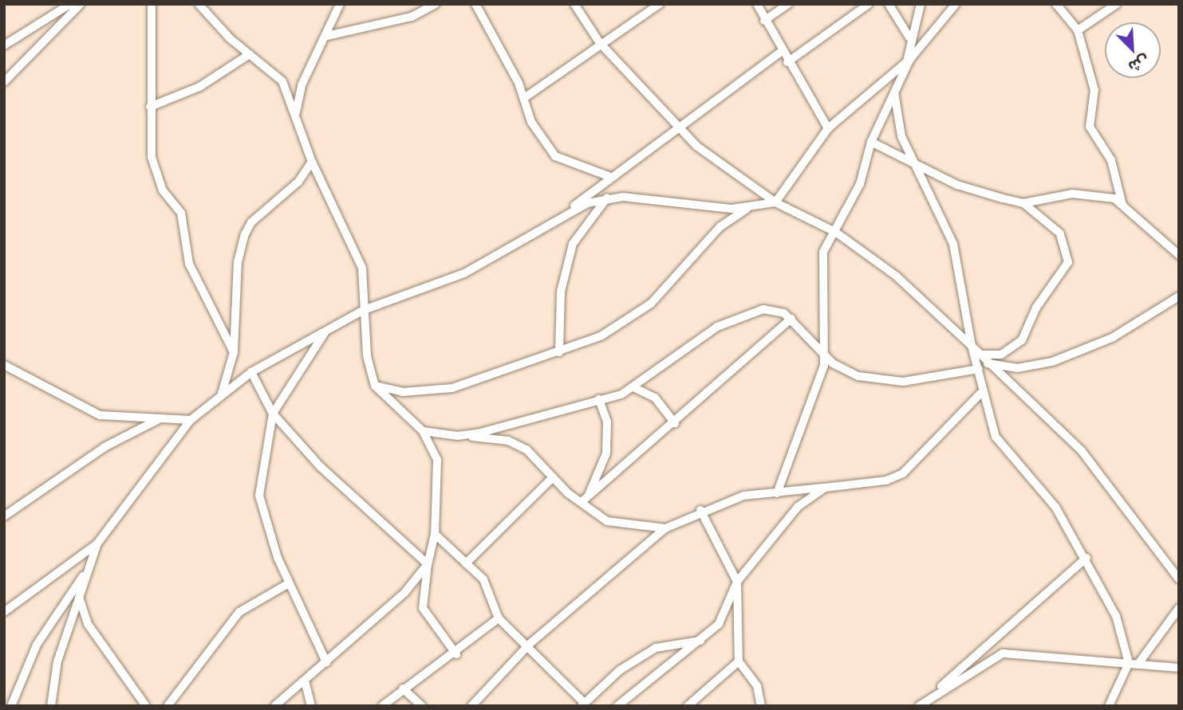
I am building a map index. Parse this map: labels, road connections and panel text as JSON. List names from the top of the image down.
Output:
{
  "north": "bottom right"
}
